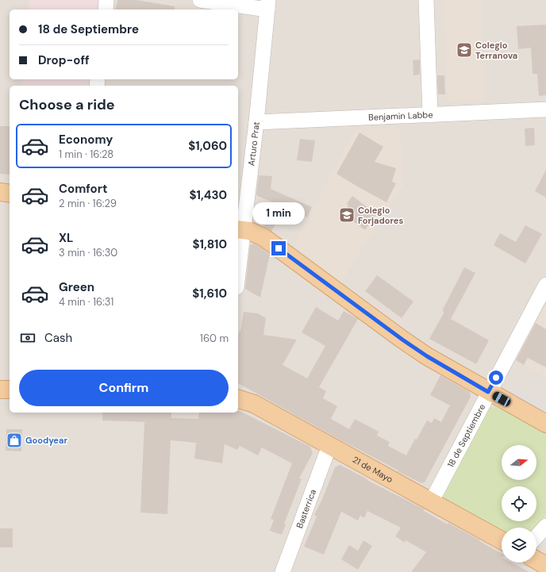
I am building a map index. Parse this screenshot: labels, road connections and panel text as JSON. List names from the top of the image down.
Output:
{
  "streets": {
    "main road": ["21 de Mayo"],
    "street": [
      "Benjamin Labbe",
      "Arturo Prat",
      "18 de Septiembre",
      "Basterrica"
    ]
  },
  "crossings": [
    ["Benjamin Labbe", "Arturo Prat"],
    ["18 de Septiembre", "21 de Mayo"],
    ["21 de Mayo", "Basterrica"]
  ],
  "places": {
    "school or university": ["Colegio Terranova", "Colegio Forjadores"],
    "shop": ["Goodyear"]
  },
  "north": "right",
  "page": {
    "banner": ["18 de Septiembre", "Drop-off"],
    "heading": "Choose a ride",
    "list": [
      {
        "name": "Economy",
        "note": "1 min · 16:28",
        "value": "$1,060"
      },
      {
        "name": "Comfort",
        "note": "2 min · 16:29",
        "value": "$1,430"
      },
      {
        "name": "XL",
        "note": "3 min · 16:30",
        "value": "$1,810"
      },
      {
        "name": "Green",
        "note": "4 min · 16:31",
        "value": "$1,610"
      }
    ],
    "bubble": "1 min",
    "pay": ["Cash", "160 m"],
    "buttons": "Confirm"
  }
}
